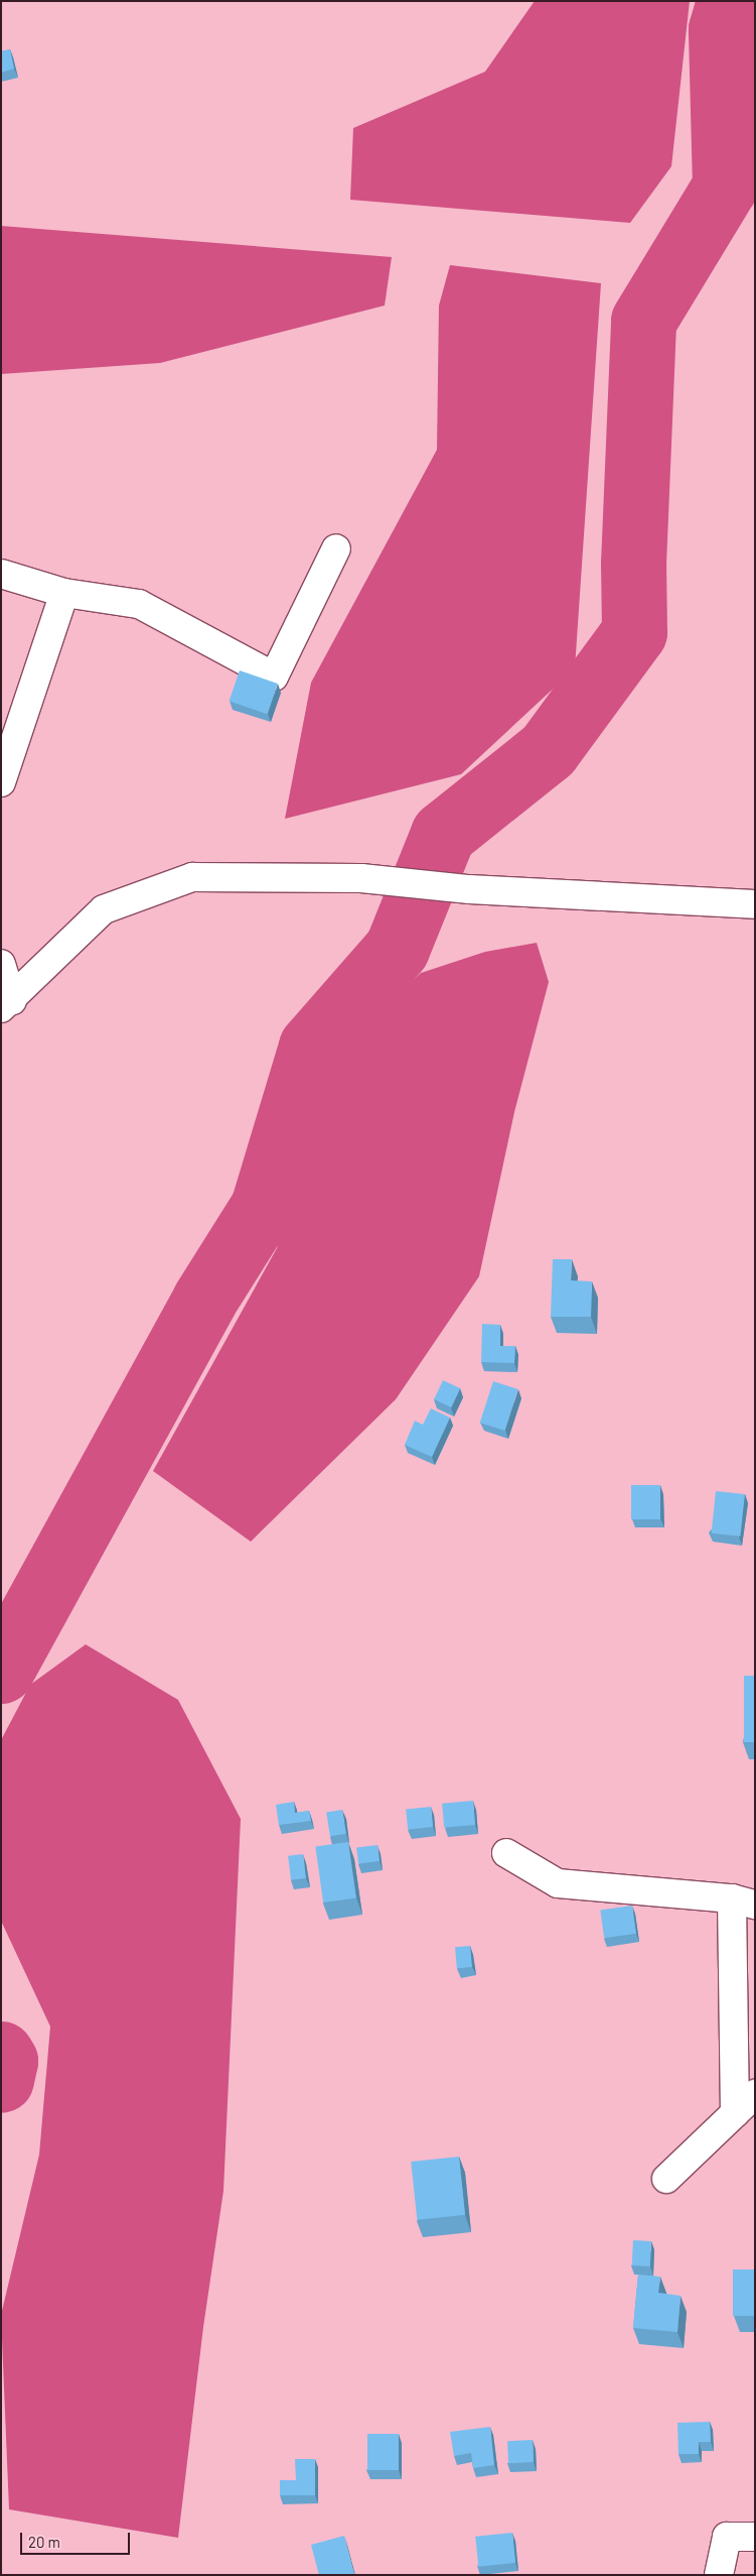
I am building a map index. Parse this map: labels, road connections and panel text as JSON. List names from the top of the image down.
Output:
{
  "scale_bar": "20 m"
}
